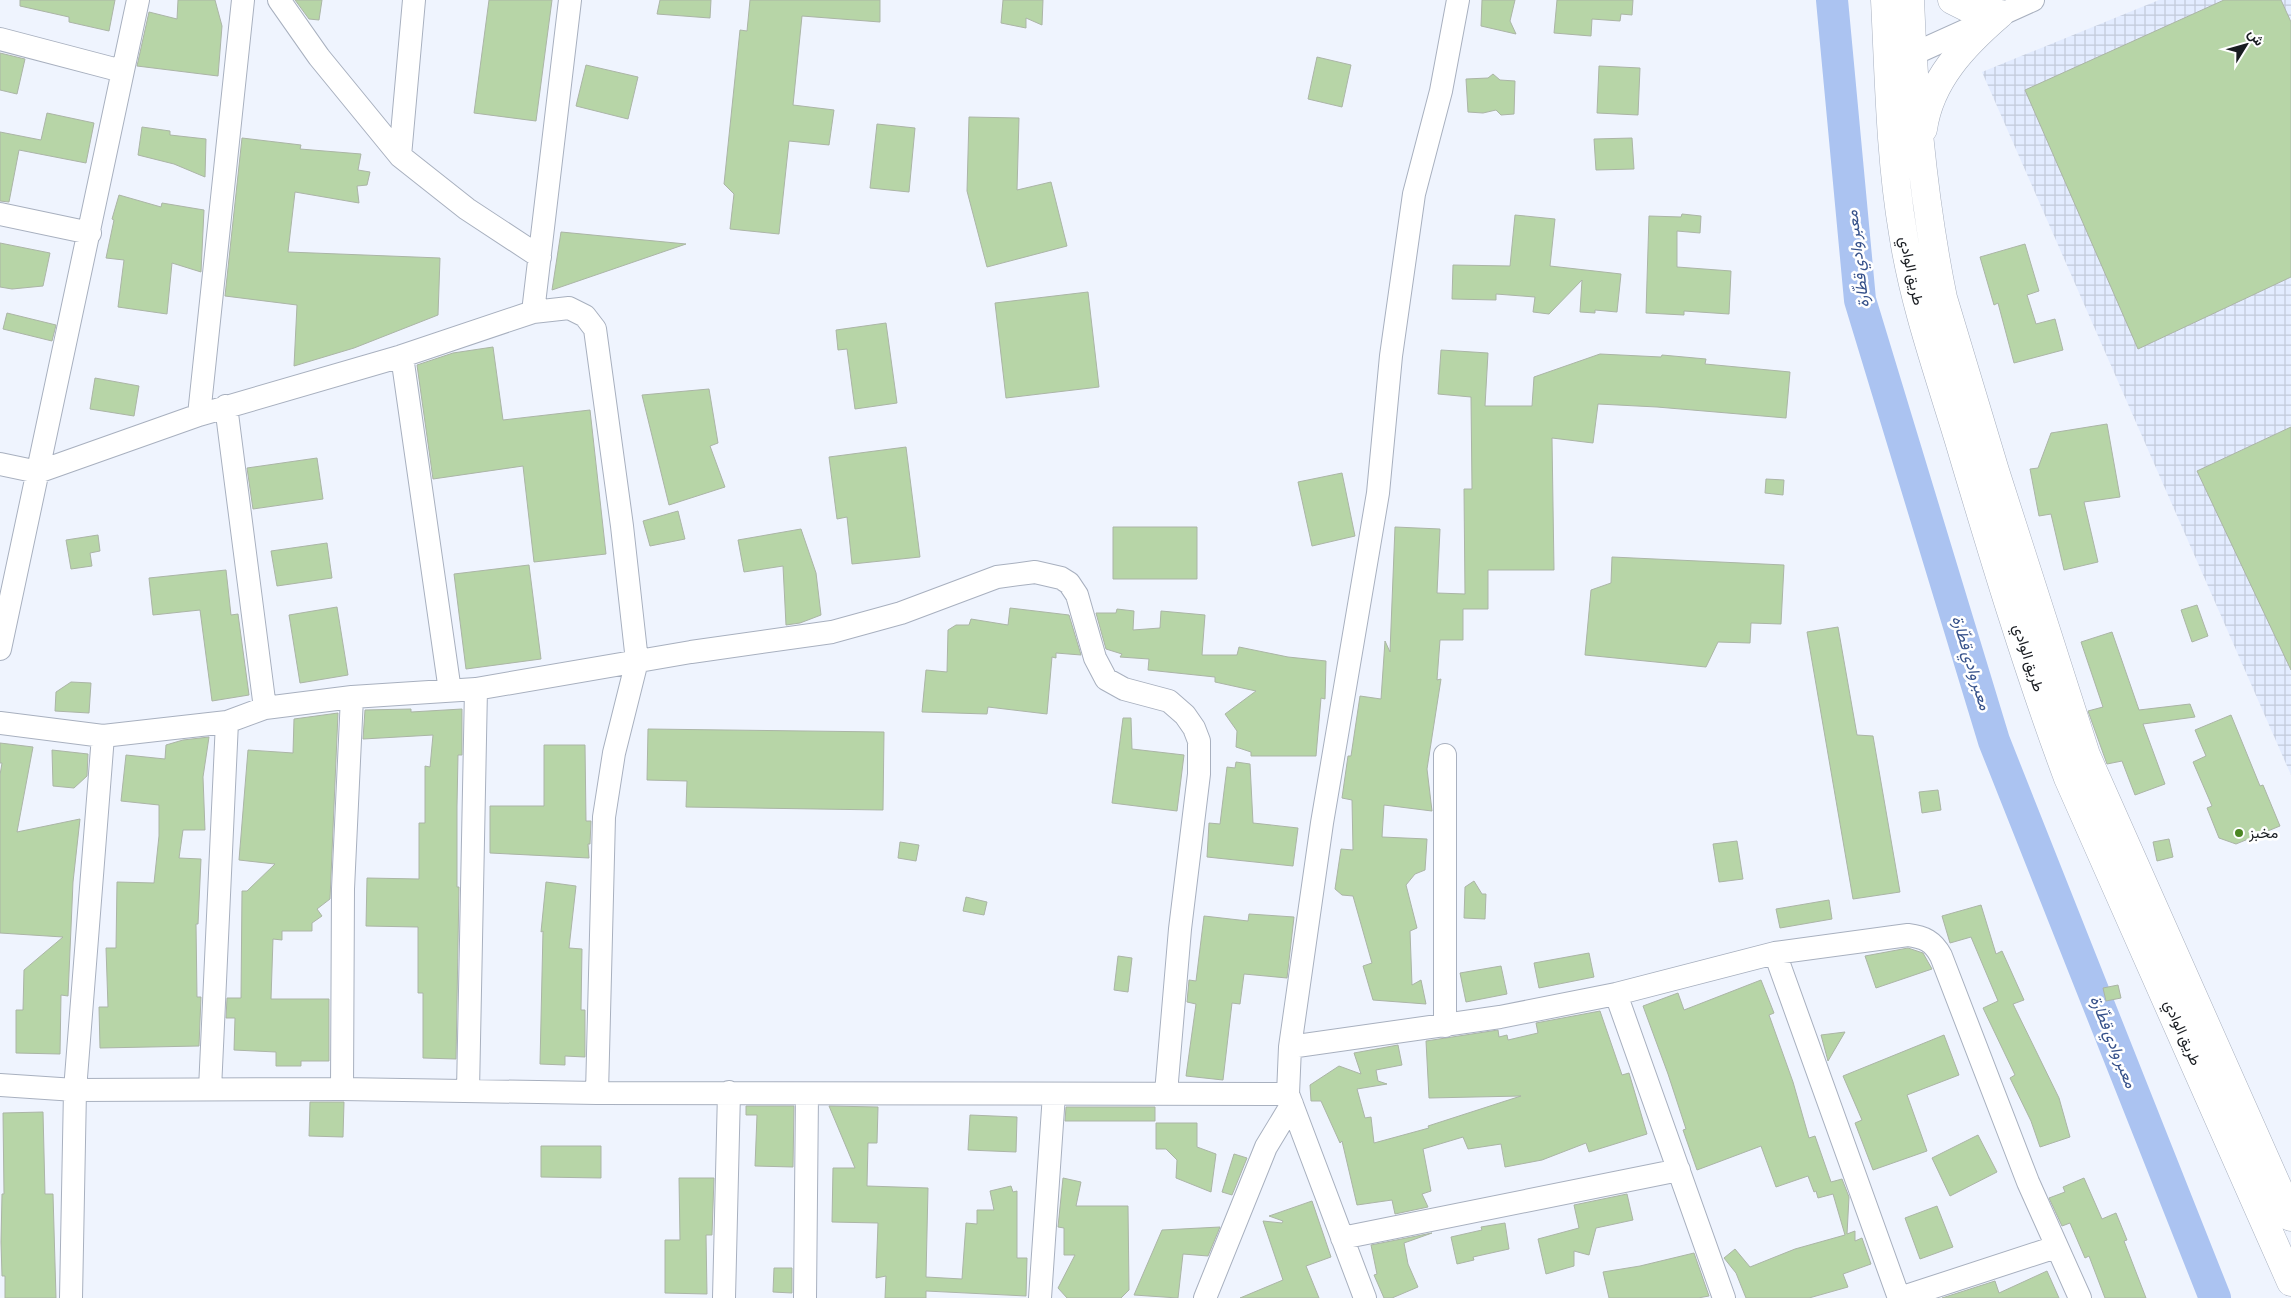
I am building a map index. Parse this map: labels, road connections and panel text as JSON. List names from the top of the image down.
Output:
{
  "streets": {
    "main road": ["طريق الوادي"]
  },
  "water": ["معبر وادي قطّارة"],
  "places": ["مخبز"],
  "north": "top right"
}
